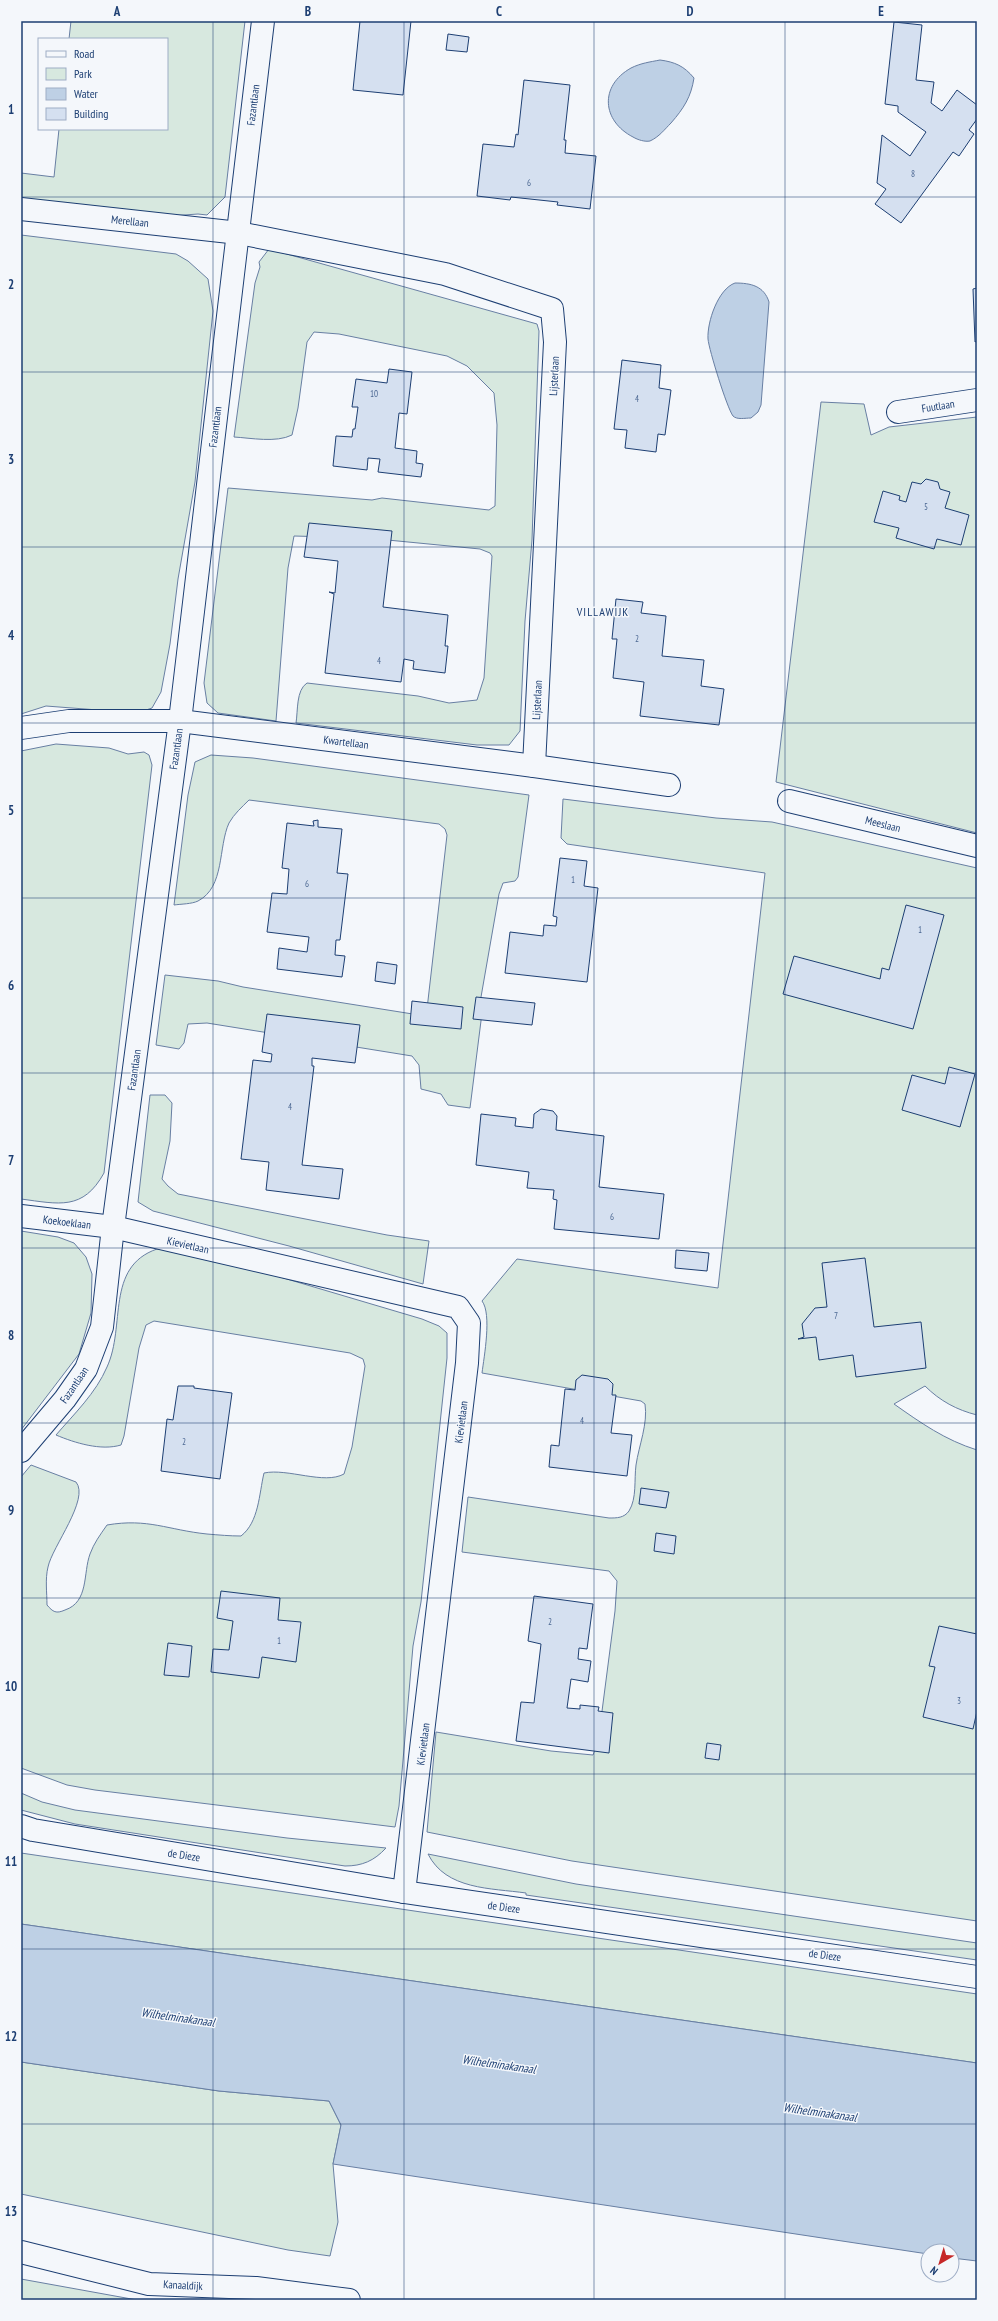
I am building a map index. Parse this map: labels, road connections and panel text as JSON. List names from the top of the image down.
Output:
{
  "streets": {
    "street": [
      "Fazantlaan",
      "Merellaan",
      "Lijsterlaan",
      "Fuutlaan",
      "Kwartellaan",
      "Meeslaan",
      "Koekoeklaan",
      "Kievietlaan",
      "de Dieze",
      "Kanaaldijk"
    ]
  },
  "crossings": [
    ["Fazantlaan", "Merellaan"],
    ["Fazantlaan", "Lijsterlaan"],
    ["Fazantlaan", "Kwartellaan"],
    ["Fazantlaan", "Koekoeklaan"],
    ["Fazantlaan", "Kievietlaan"],
    ["Merellaan", "Lijsterlaan"],
    ["Lijsterlaan", "Kwartellaan"],
    ["Koekoeklaan", "Kievietlaan"],
    ["Kievietlaan", "de Dieze"]
  ],
  "districts": ["VILLAWIJK"],
  "water": ["Wilhelminakanaal"],
  "house_numbers": [
    "8",
    "6",
    "10",
    "4",
    "5",
    "2",
    "4",
    "1",
    "6",
    "1",
    "4",
    "6",
    "7",
    "4",
    "2",
    "2",
    "1",
    "3"
  ],
  "legend": [
    "Road",
    "Park",
    "Water",
    "Building"
  ],
  "north": "bottom left",
  "grid": {
    "columns": [
      "A",
      "B",
      "C",
      "D",
      "E"
    ],
    "rows": [
      "1",
      "2",
      "3",
      "4",
      "5",
      "6",
      "7",
      "8",
      "9",
      "10",
      "11",
      "12",
      "13"
    ]
  }
}
